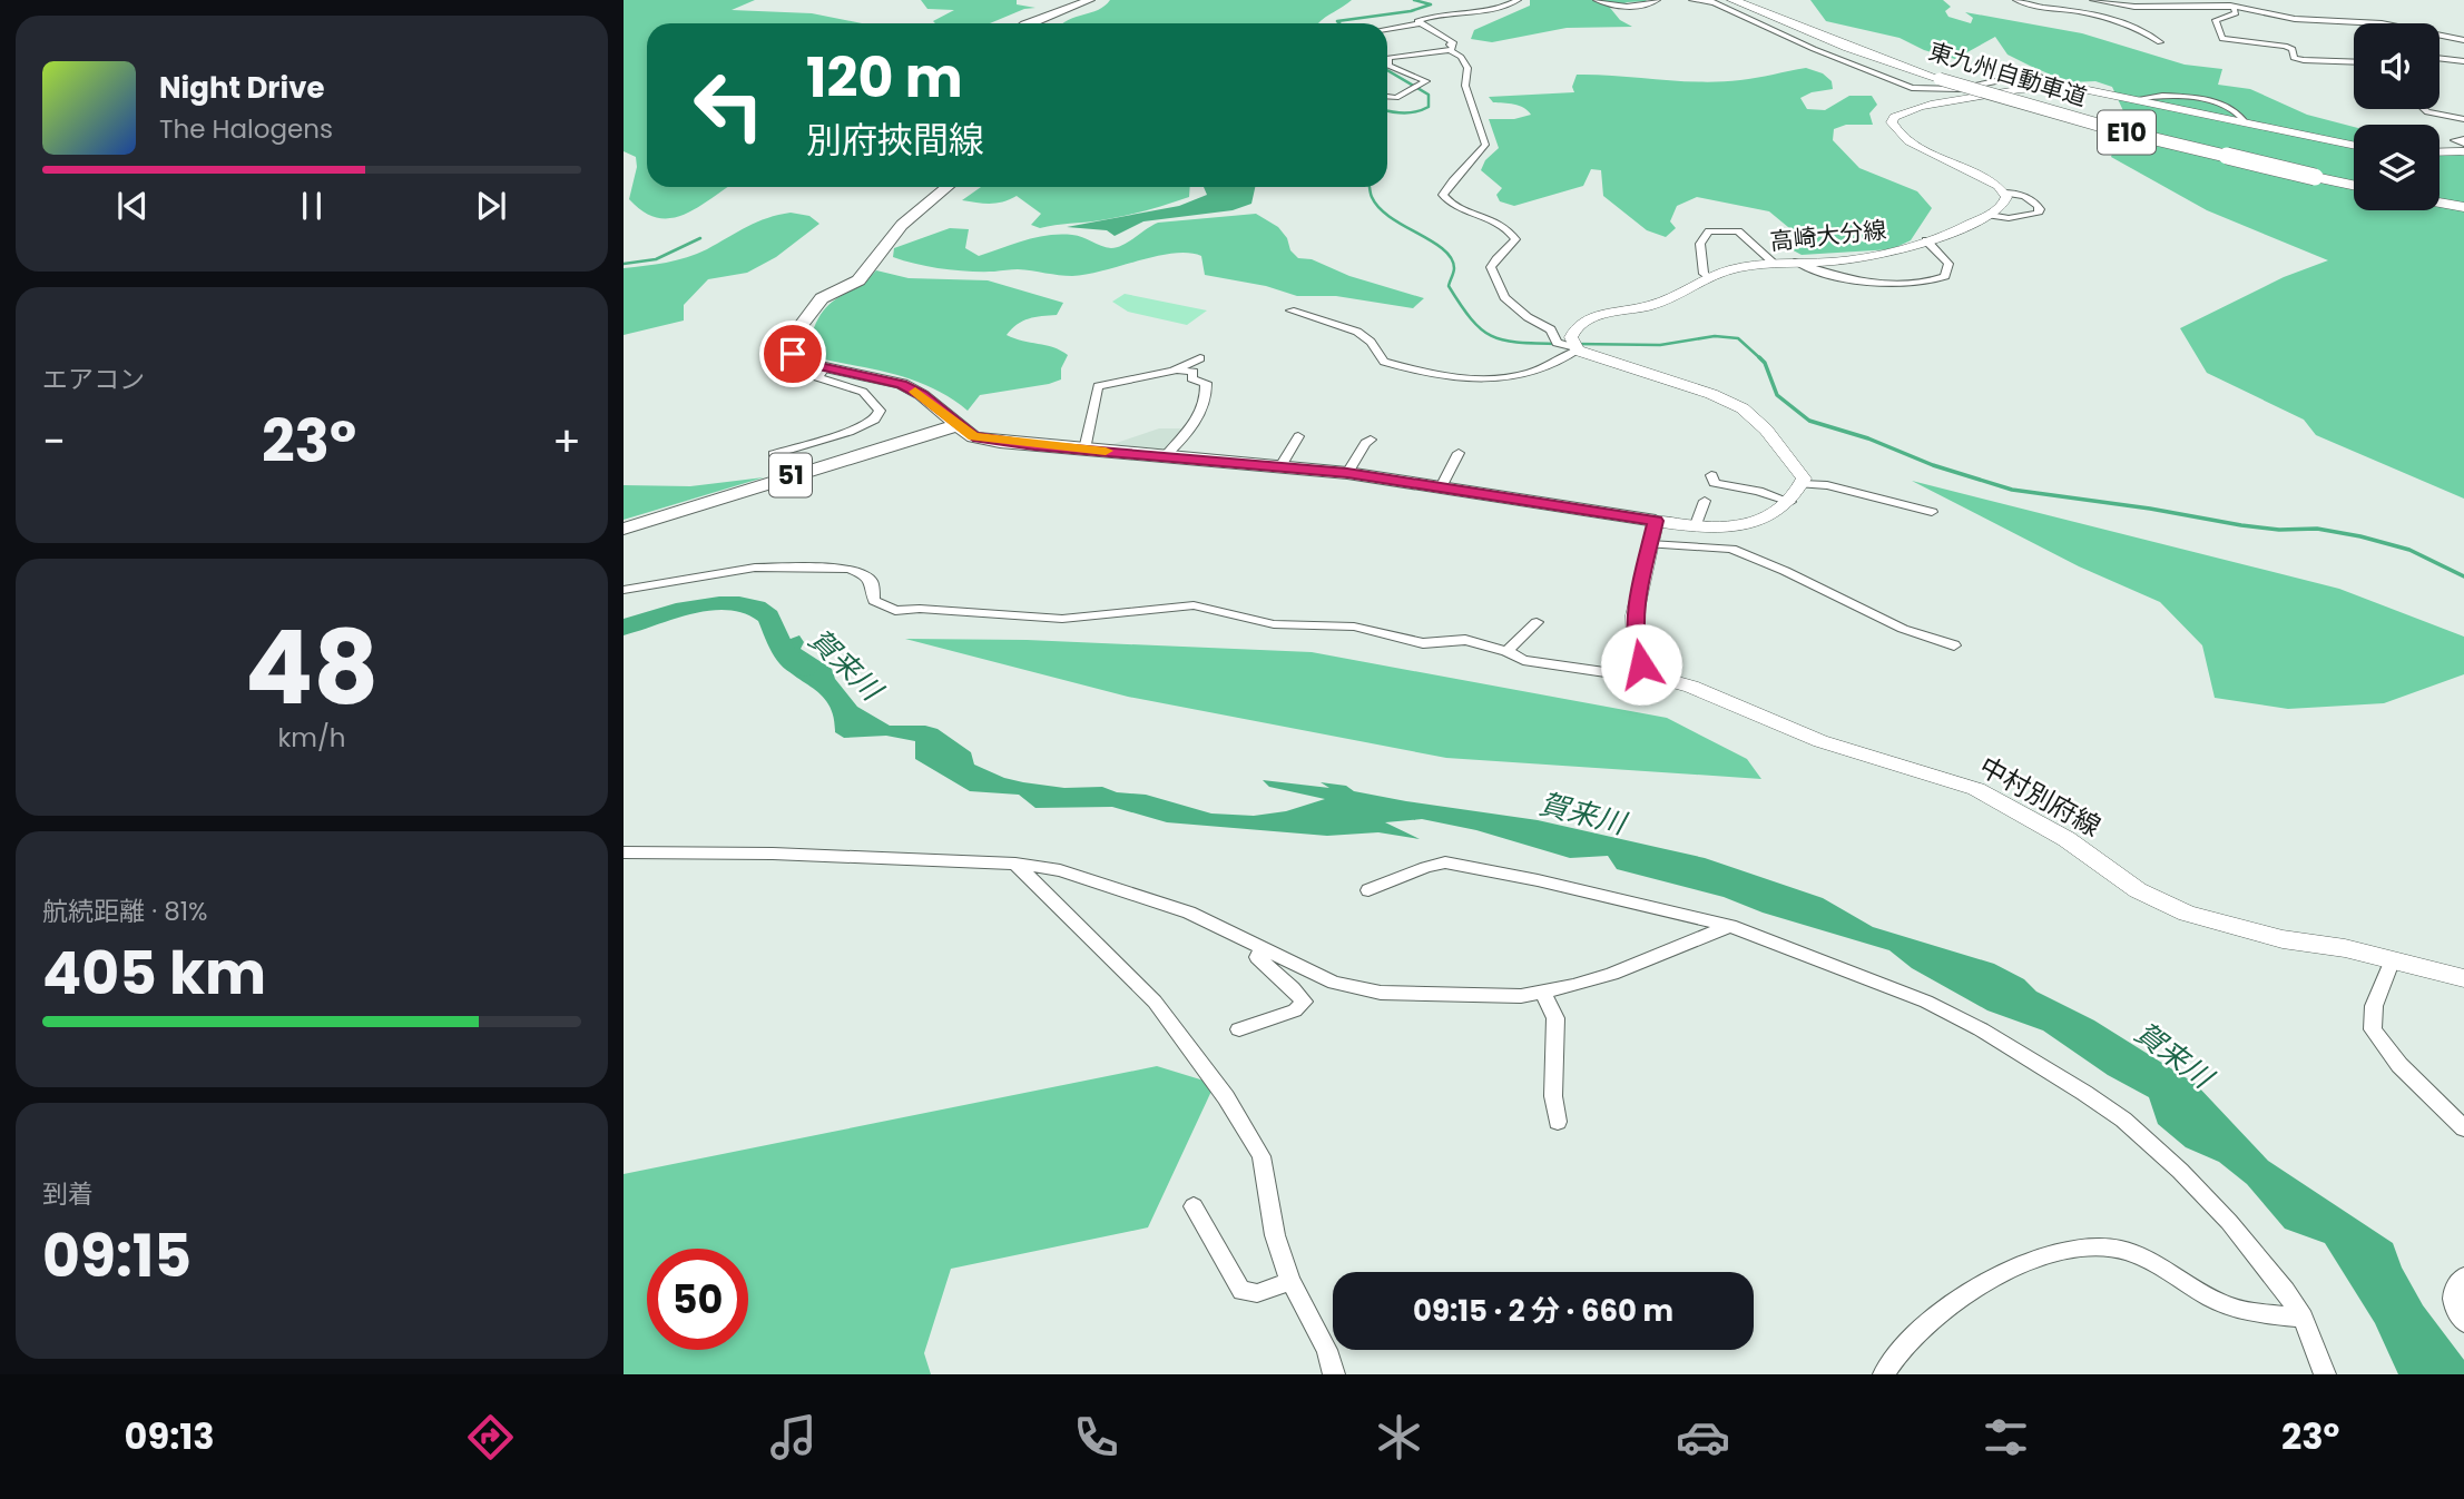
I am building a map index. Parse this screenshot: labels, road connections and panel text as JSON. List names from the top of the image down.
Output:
{
  "streets": {
    "highway": ["東九州自動車道", "E10"],
    "main road": ["高崎大分線", "51", "中村別府線"]
  },
  "water": ["賀来川"],
  "page": {
    "turn": ["120 m", "別府挾間線"],
    "song": ["Night Drive", "The Halogens"],
    "tile": [
      "エアコン",
      ["48", "km/h"],
      ["航続距離 · 81%", "405 km"],
      ["到着", "09:15"]
    ],
    "heat": ["−", "23°", "+"],
    "limit": "50",
    "trip": "09:15 · 2 分 · 660 m",
    "tabs": ["09:13", "23°"]
  }
}
